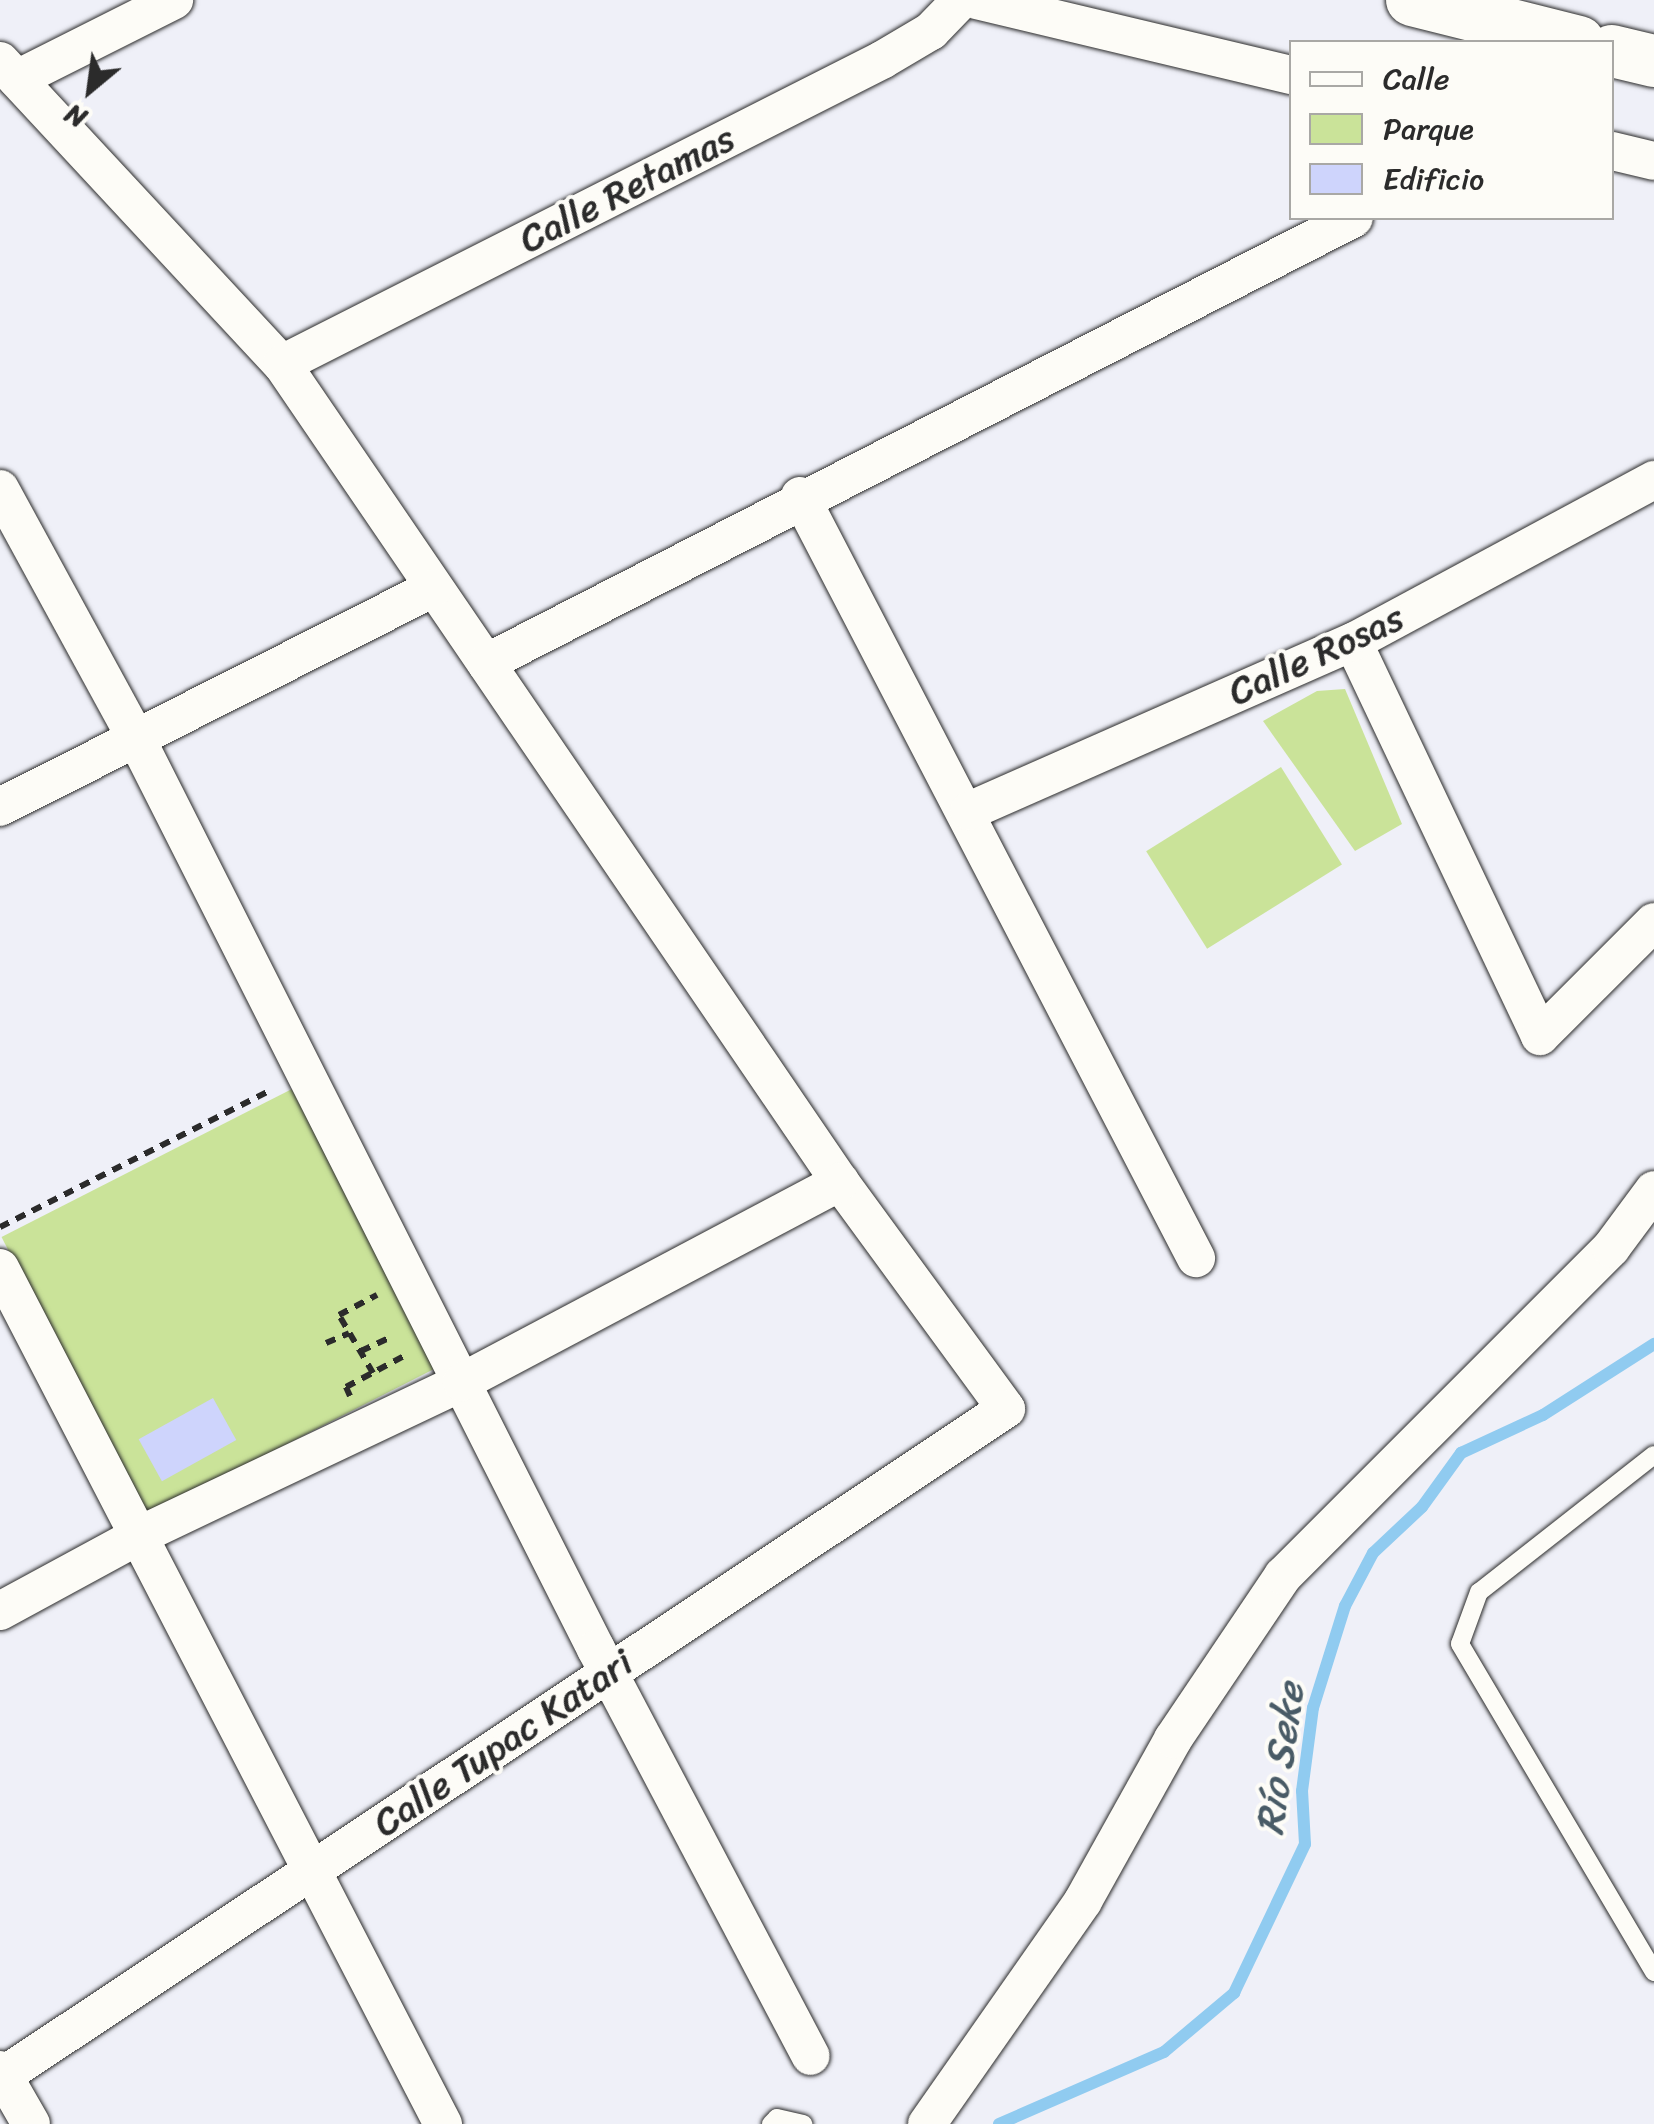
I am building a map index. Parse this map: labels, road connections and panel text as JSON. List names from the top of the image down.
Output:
{
  "streets": {
    "street": ["Calle Retamas", "Calle Rosas", "Calle Tupac Katari"]
  },
  "water": ["Río Seke"],
  "legend": ["Calle", "Parque", "Edificio"],
  "north": "bottom left"
}
